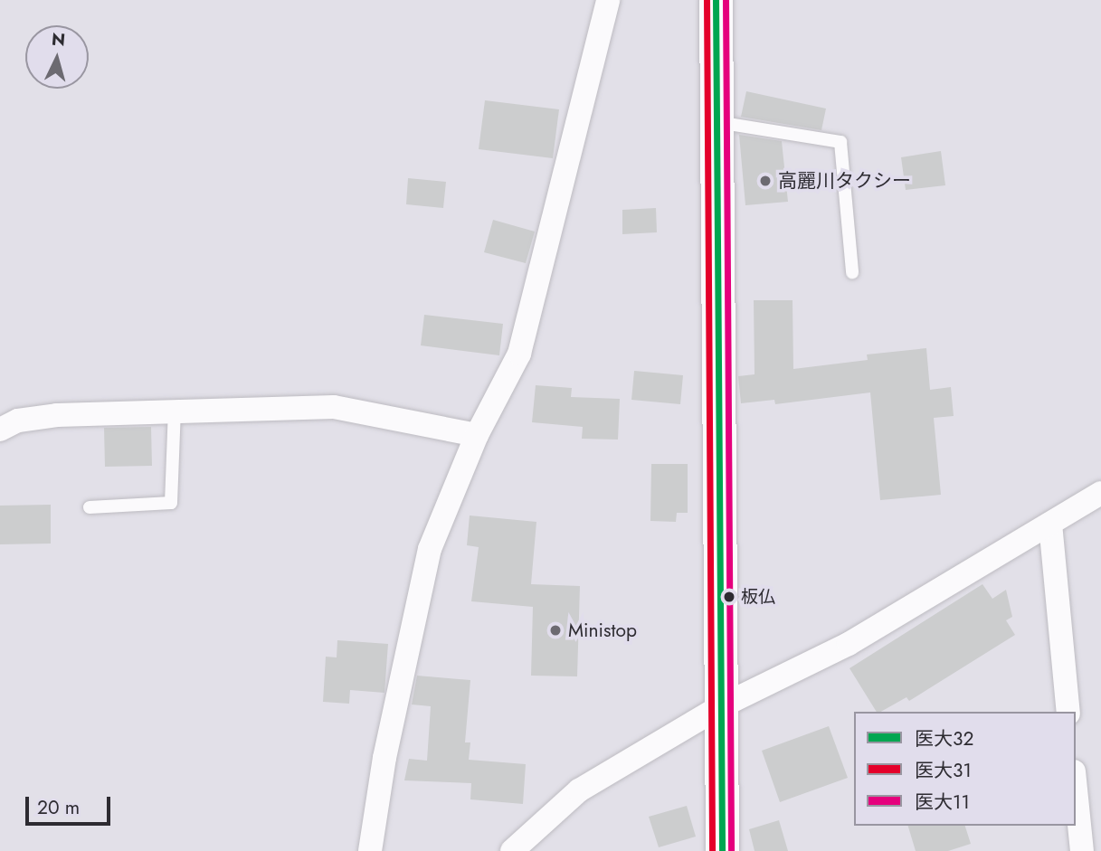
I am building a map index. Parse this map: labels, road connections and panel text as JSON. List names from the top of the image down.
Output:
{
  "places": ["高麗川タクシー", "板仏", "Ministop"],
  "lines": ["transit line 医大32", "transit line 医大31", "transit line 医大11"],
  "legend": ["医大32", "医大31", "医大11"],
  "scale_bar": "20 m",
  "north": "top"
}
